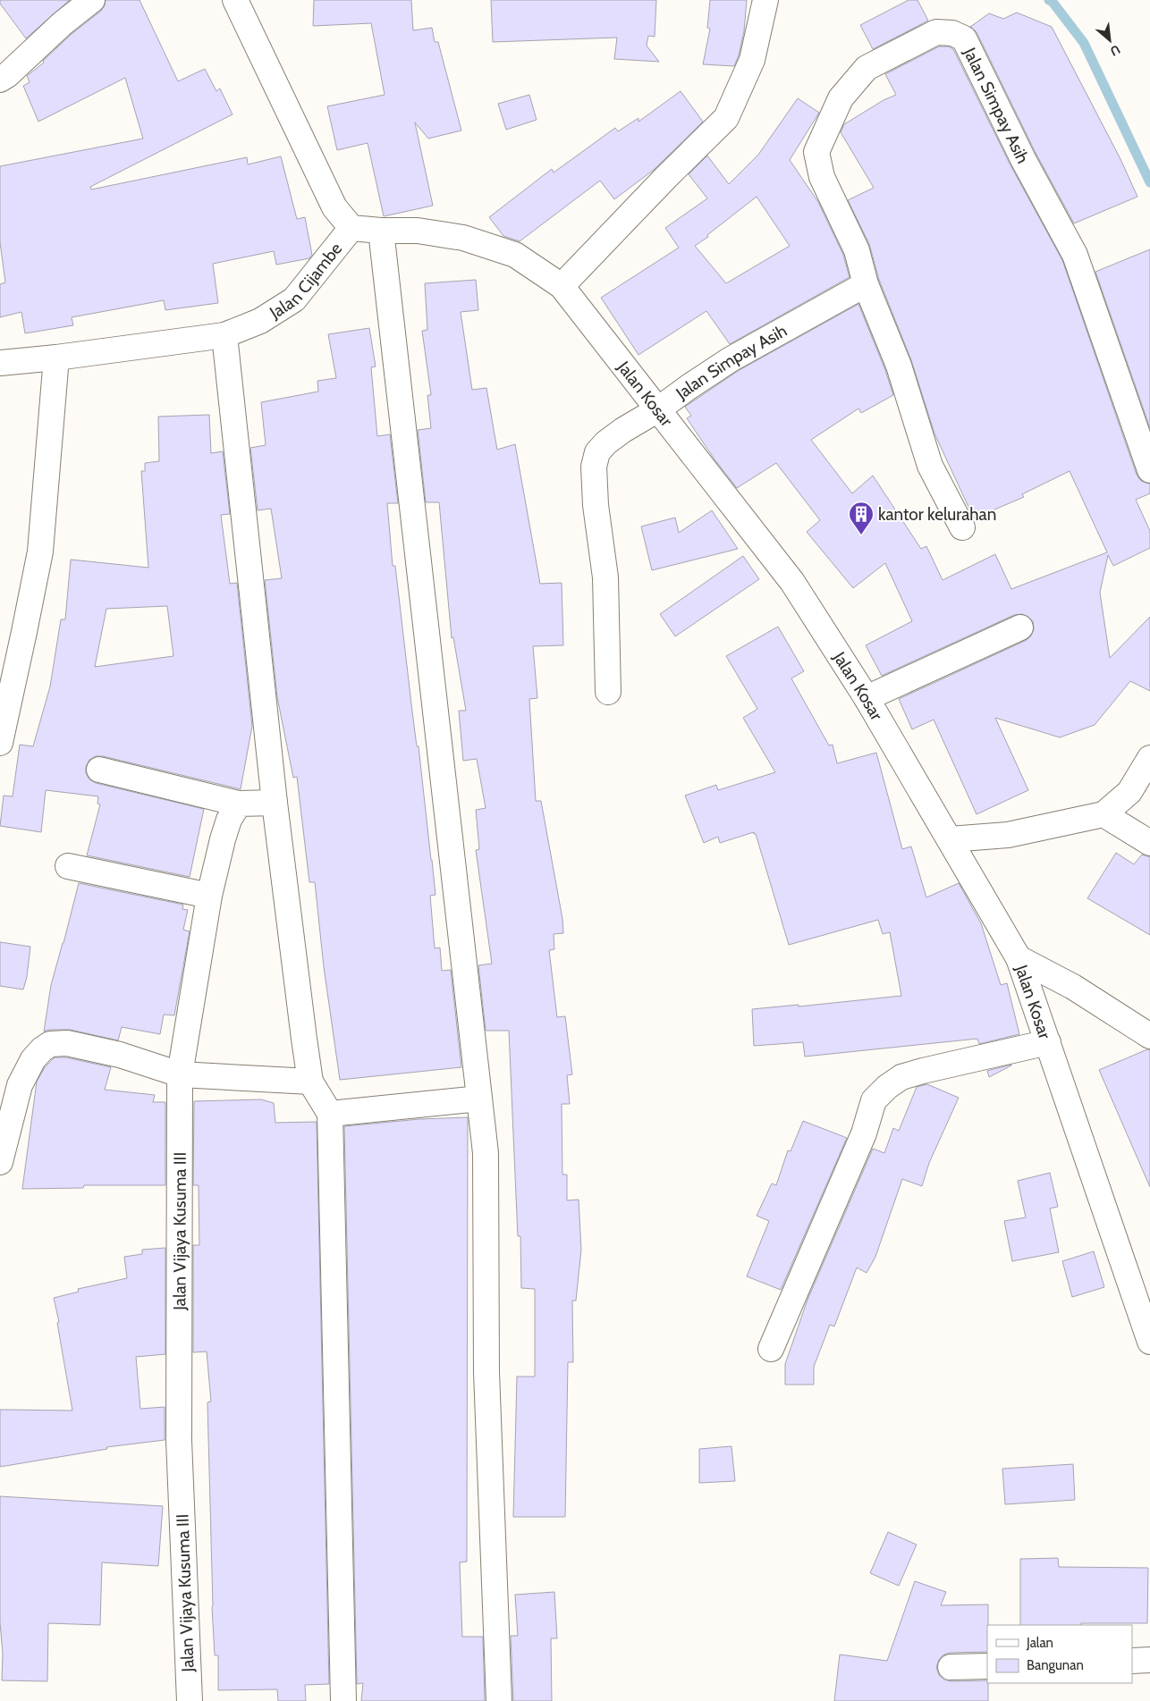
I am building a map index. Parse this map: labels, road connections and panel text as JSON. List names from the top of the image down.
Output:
{
  "streets": {
    "street": [
      "Jalan Simpay Asih",
      "Jalan Cijambe",
      "Jalan Kosar",
      "Jalan Vijaya Kusuma III"
    ]
  },
  "crossings": [
    ["Jalan Simpay Asih", "Jalan Kosar"],
    ["Jalan Cijambe", "Jalan Kosar"]
  ],
  "places": {
    "building": ["kantor kelurahan"]
  },
  "legend": ["Jalan", "Bangunan"],
  "north": "bottom right"
}
